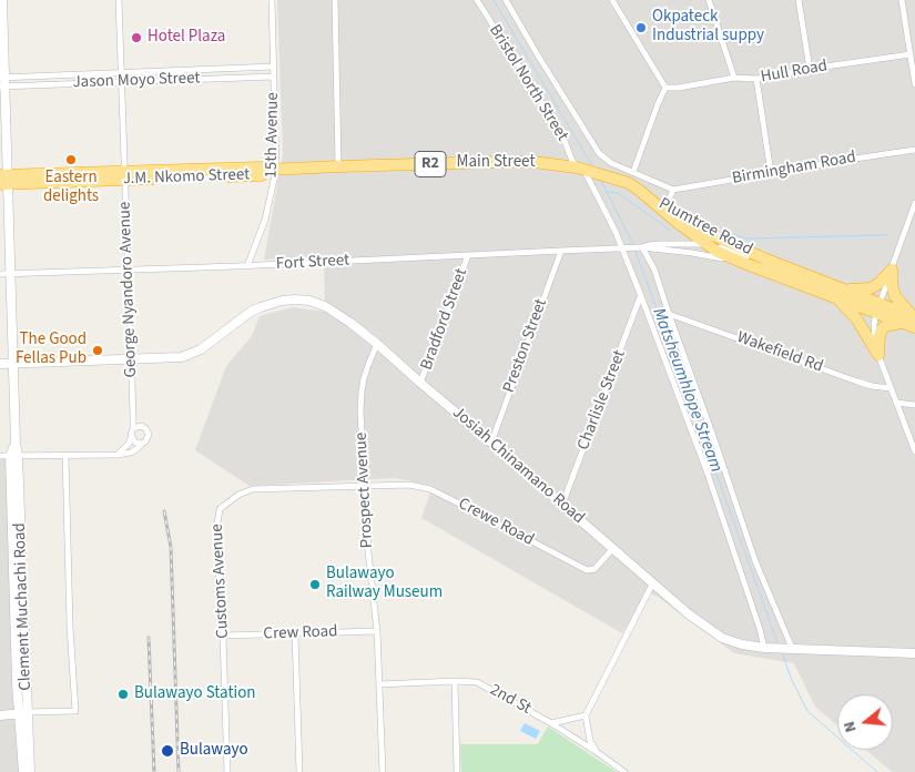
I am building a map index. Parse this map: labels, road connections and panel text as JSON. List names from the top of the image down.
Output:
{
  "streets": {
    "highway": [
      "Main Street",
      "R2",
      "J.M. Nkomo Street",
      "Plumtree Road"
    ],
    "street": [
      "Hull Road",
      "Jason Moyo Street",
      "Bristol North Street",
      "15th Avenue",
      "Birmingham Road",
      "Fort Street",
      "George Nyandoro Avenue",
      "Bradford Street",
      "Preston Street",
      "Wakefield Rd",
      "Charlisle Street",
      "Josiah Chinamano Road",
      "Prospect Avenue",
      "Crewe Road",
      "Customs Avenue",
      "Clement Muchachi Road",
      "Crew Road",
      "2nd St"
    ]
  },
  "crossings": [
    ["Jason Moyo Street", "15th Avenue"],
    ["Jason Moyo Street", "George Nyandoro Avenue"],
    ["Jason Moyo Street", "Clement Muchachi Road"],
    ["Bristol North Street", "Main Street"],
    ["Bristol North Street", "Fort Street"],
    ["Bristol North Street", "Charlisle Street"],
    ["Bristol North Street", "Josiah Chinamano Road"],
    ["15th Avenue", "Main Street"],
    ["15th Avenue", "J.M. Nkomo Street"],
    ["15th Avenue", "Fort Street"],
    ["Main Street", "J.M. Nkomo Street"],
    ["Main Street", "Plumtree Road"],
    ["J.M. Nkomo Street", "George Nyandoro Avenue"],
    ["J.M. Nkomo Street", "Clement Muchachi Road"],
    ["Fort Street", "George Nyandoro Avenue"],
    ["Fort Street", "Bradford Street"],
    ["Fort Street", "Preston Street"],
    ["Fort Street", "Clement Muchachi Road"],
    ["George Nyandoro Avenue", "Josiah Chinamano Road"],
    ["Bradford Street", "Josiah Chinamano Road"],
    ["Preston Street", "Josiah Chinamano Road"],
    ["Charlisle Street", "Josiah Chinamano Road"],
    ["Josiah Chinamano Road", "Prospect Avenue"],
    ["Josiah Chinamano Road", "Crewe Road"],
    ["Josiah Chinamano Road", "Clement Muchachi Road"],
    ["Prospect Avenue", "Crewe Road"],
    ["Prospect Avenue", "Customs Avenue"],
    ["Prospect Avenue", "Crew Road"],
    ["Prospect Avenue", "2nd St"],
    ["Crewe Road", "Customs Avenue"],
    ["Customs Avenue", "Crew Road"]
  ],
  "water": ["Matsheumhlope Stream"],
  "places": [
    "Okpateck Industrial suppy",
    "Hotel Plaza",
    "Eastern delights",
    "The Good Fellas Pub",
    "Bulawayo Railway Museum",
    "Bulawayo Station",
    "Bulawayo"
  ],
  "north": "left"
}
